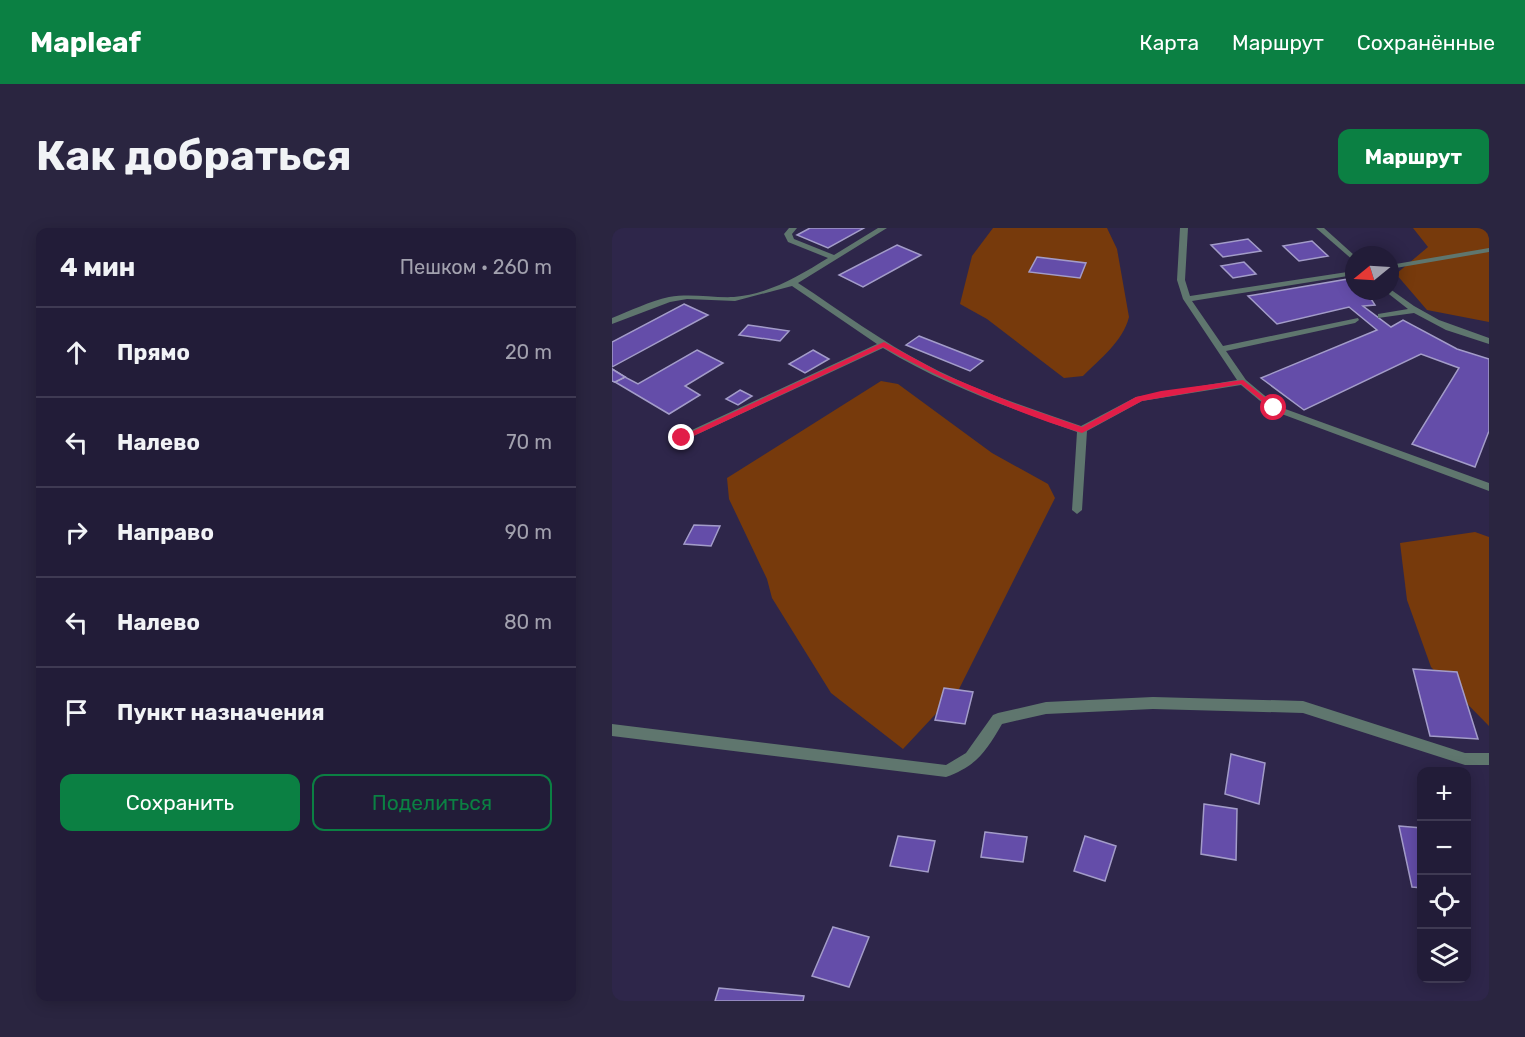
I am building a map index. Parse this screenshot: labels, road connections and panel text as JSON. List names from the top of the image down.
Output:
{
  "north": "left",
  "page": {
    "header": "Mapleaf",
    "nav": ["Карта", "Маршрут", "Сохранённые"],
    "buttons": [
      "Маршрут",
      ["Сохранить", "Поделиться"]
    ],
    "title": "Как добраться",
    "heading": ["4 мин", "Пешком · 260 m"],
    "list": [
      ["Прямо", "20 m"],
      ["Налево", "70 m"],
      ["Направо", "90 m"],
      ["Налево", "80 m"],
      "Пункт назначения"
    ],
    "map_buttons": ["+", "−"]
  }
}
